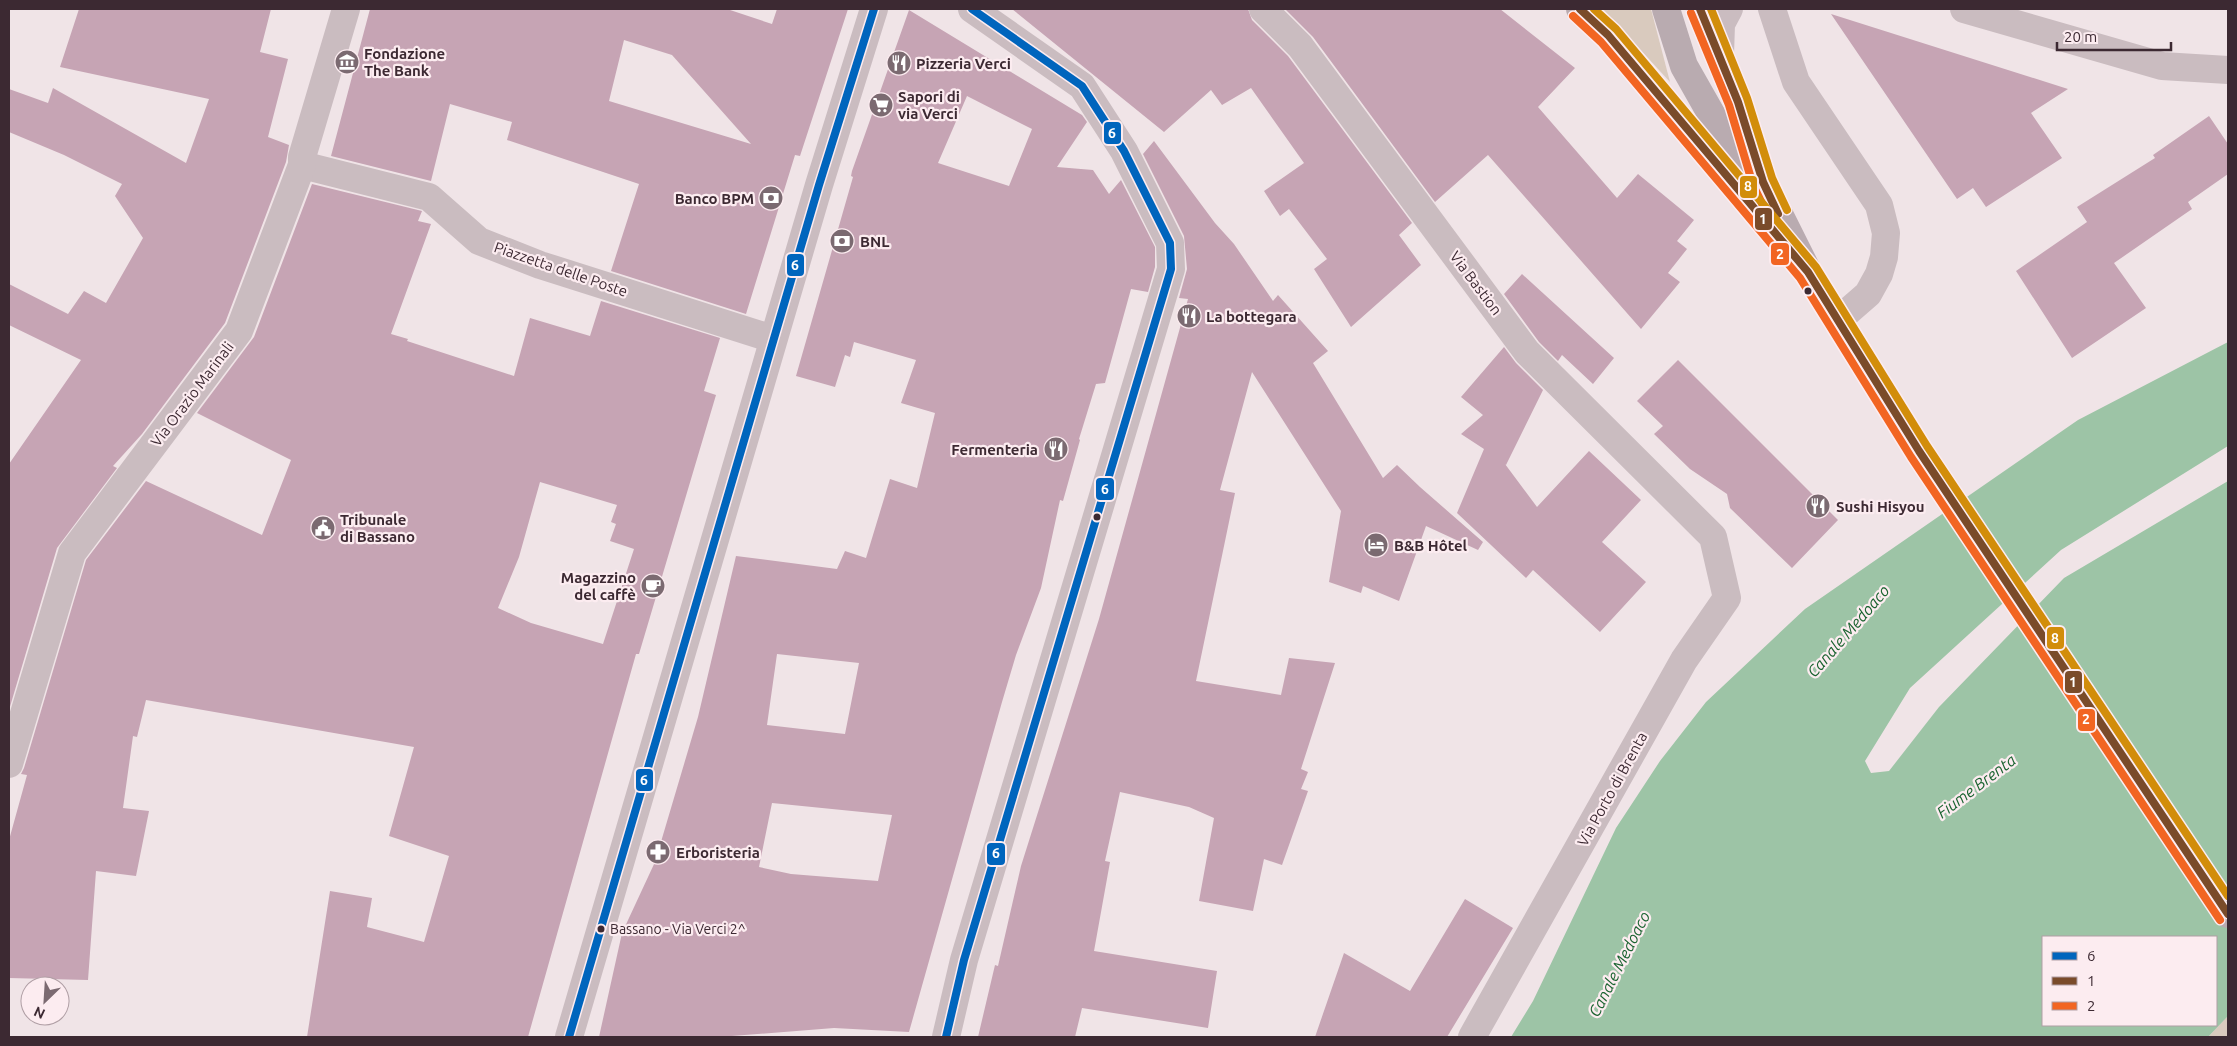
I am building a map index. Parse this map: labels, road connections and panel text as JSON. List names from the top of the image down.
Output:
{
  "streets": {
    "street": [
      "Piazzetta delle Poste",
      "Via Bastion",
      "Via Orazio Marinali",
      "Via Porto di Brenta"
    ]
  },
  "crossings": [
    ["Piazzetta delle Poste", "Via Orazio Marinali"],
    ["Via Bastion", "Via Porto di Brenta"]
  ],
  "water": ["Canale Medoaco", "Fiume Brenta"],
  "places": {
    "museum": ["Fondazione The Bank"],
    "restaurant": [
      "Pizzeria Verci",
      "La bottegara",
      "Fermenteria",
      "Sushi Hisyou"
    ],
    "supermarket": ["Sapori di via Verci"],
    "bank": ["Banco BPM", "BNL"],
    "public building": ["Tribunale di Bassano"],
    "hotel": ["B&B Hôtel"],
    "cafe": ["Magazzino del caffè"],
    "pharmacy": ["Erboristeria"],
    "other": ["Bassano - Via Verci 2^"]
  },
  "lines": [
    "transit line 6",
    "transit line 1",
    "transit line 8",
    "transit line 2"
  ],
  "legend": ["6", "1", "2"],
  "scale_bar": "20 m",
  "north": "bottom left"
}
